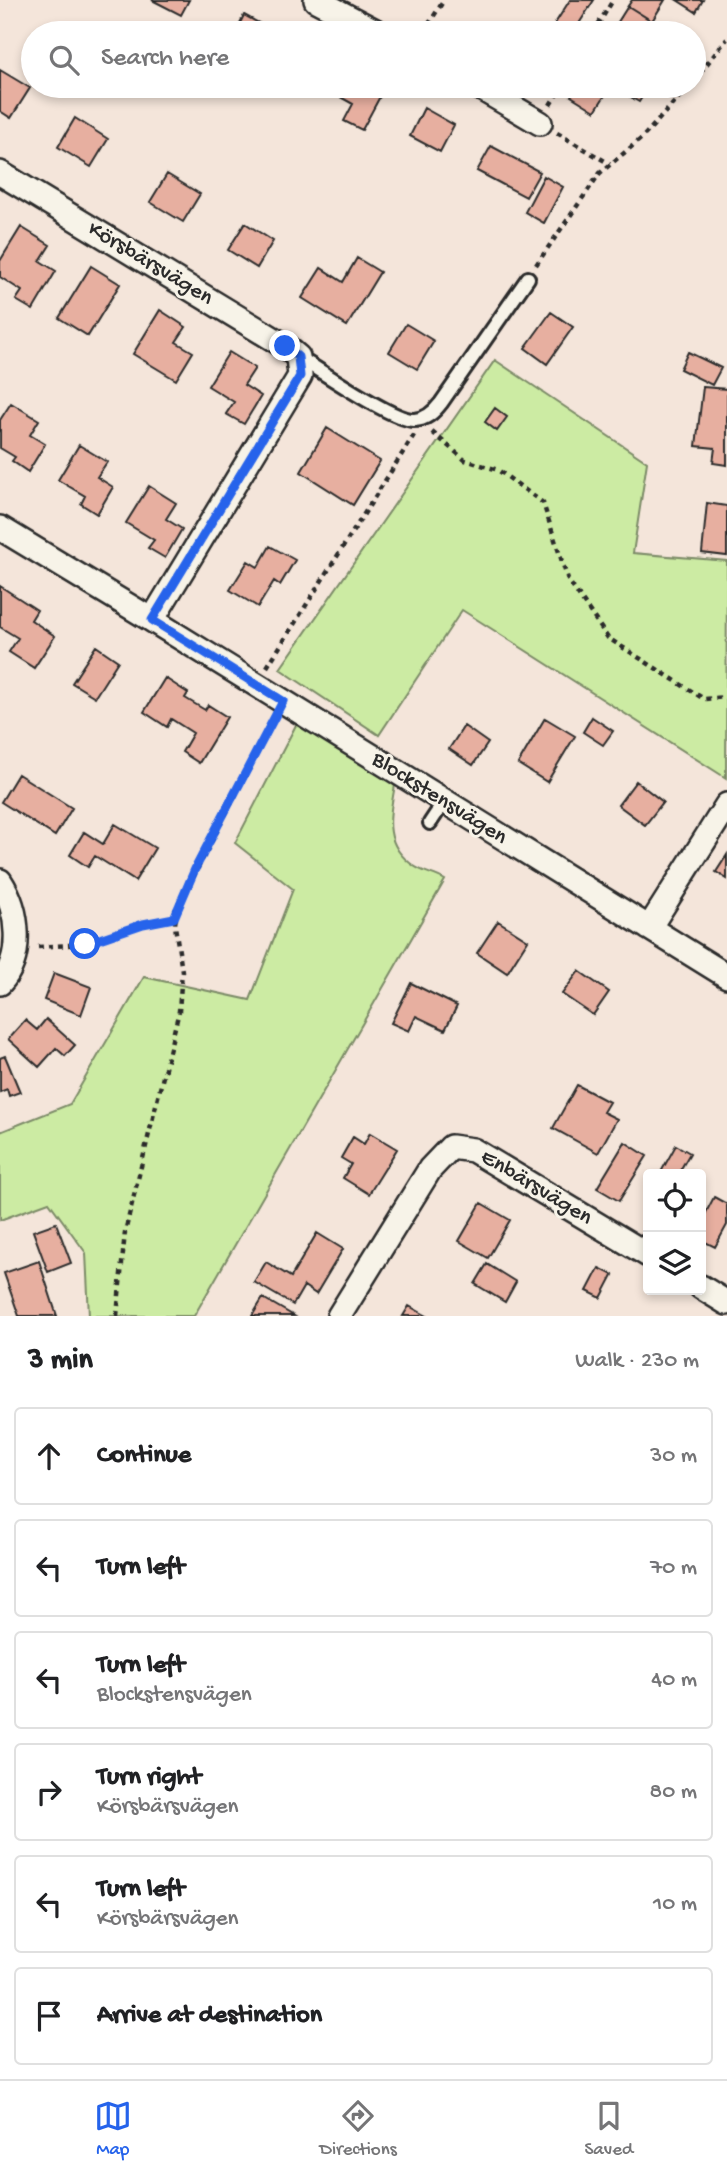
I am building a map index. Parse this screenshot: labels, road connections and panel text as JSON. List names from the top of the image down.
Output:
{
  "streets": {
    "street": ["Körsbärsvägen", "Blockstensvägen", "Enbärsvägen"]
  },
  "page": {
    "search": "Search here",
    "heading": ["3 min", "Walk · 230 m"],
    "list": [
      ["Continue", "30 m"],
      ["Turn left", "70 m"],
      ["Turn left", "Blockstensvägen", "40 m"],
      ["Turn right", "Körsbärsvägen", "80 m"],
      ["Turn left", "Körsbärsvägen", "10 m"],
      "Arrive at destination"
    ],
    "nav": ["Map", "Directions", "Saved"]
  }
}
